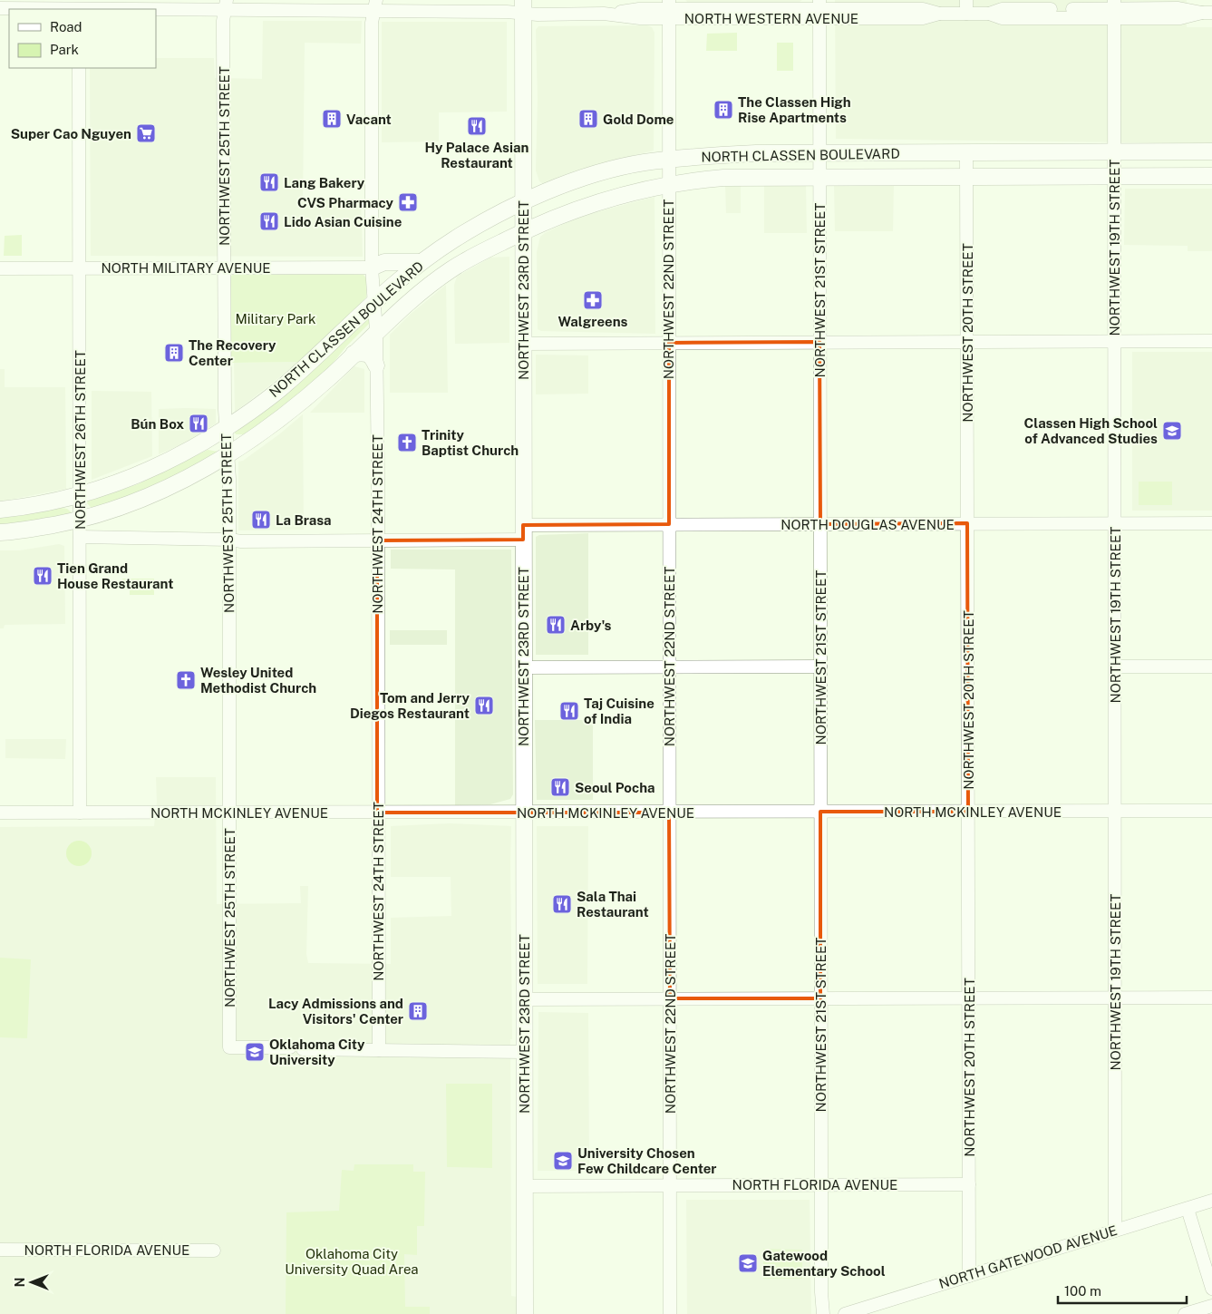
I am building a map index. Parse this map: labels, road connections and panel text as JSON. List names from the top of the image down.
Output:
{
  "streets": {
    "main road": ["NORTH CLASSEN BOULEVARD", "NORTHWEST 23RD STREET"],
    "street": [
      "NORTH WESTERN AVENUE",
      "NORTHWEST 25TH STREET",
      "NORTHWEST 19TH STREET",
      "NORTH MILITARY AVENUE",
      "NORTHWEST 22ND STREET",
      "NORTHWEST 21ST STREET",
      "NORTHWEST 20TH STREET",
      "NORTHWEST 26TH STREET",
      "NORTHWEST 24TH STREET",
      "NORTH DOUGLAS AVENUE",
      "NORTH MCKINLEY AVENUE",
      "NORTH FLORIDA AVENUE",
      "NORTH GATEWOOD AVENUE"
    ]
  },
  "crossings": [
    ["NORTH WESTERN AVENUE", "NORTHWEST 25TH STREET"],
    ["NORTH WESTERN AVENUE", "NORTHWEST 19TH STREET"],
    ["NORTH WESTERN AVENUE", "NORTHWEST 22ND STREET"],
    ["NORTH WESTERN AVENUE", "NORTHWEST 23RD STREET"],
    ["NORTH WESTERN AVENUE", "NORTHWEST 21ST STREET"],
    ["NORTH WESTERN AVENUE", "NORTHWEST 24TH STREET"],
    ["NORTH CLASSEN BOULEVARD", "NORTHWEST 25TH STREET"],
    ["NORTH CLASSEN BOULEVARD", "NORTHWEST 19TH STREET"],
    ["NORTH CLASSEN BOULEVARD", "NORTHWEST 22ND STREET"],
    ["NORTH CLASSEN BOULEVARD", "NORTHWEST 23RD STREET"],
    ["NORTH CLASSEN BOULEVARD", "NORTHWEST 21ST STREET"],
    ["NORTH CLASSEN BOULEVARD", "NORTHWEST 20TH STREET"],
    ["NORTH CLASSEN BOULEVARD", "NORTHWEST 26TH STREET"],
    ["NORTH CLASSEN BOULEVARD", "NORTHWEST 24TH STREET"],
    ["NORTHWEST 25TH STREET", "NORTH MILITARY AVENUE"],
    ["NORTHWEST 25TH STREET", "NORTH DOUGLAS AVENUE"],
    ["NORTHWEST 25TH STREET", "NORTH MCKINLEY AVENUE"],
    ["NORTHWEST 19TH STREET", "NORTH DOUGLAS AVENUE"],
    ["NORTHWEST 19TH STREET", "NORTH MCKINLEY AVENUE"],
    ["NORTHWEST 19TH STREET", "NORTH GATEWOOD AVENUE"],
    ["NORTH MILITARY AVENUE", "NORTHWEST 26TH STREET"],
    ["NORTH MILITARY AVENUE", "NORTHWEST 24TH STREET"],
    ["NORTHWEST 22ND STREET", "NORTH DOUGLAS AVENUE"],
    ["NORTHWEST 22ND STREET", "NORTH MCKINLEY AVENUE"],
    ["NORTHWEST 22ND STREET", "NORTH FLORIDA AVENUE"],
    ["NORTHWEST 23RD STREET", "NORTH DOUGLAS AVENUE"],
    ["NORTHWEST 23RD STREET", "NORTH MCKINLEY AVENUE"],
    ["NORTHWEST 23RD STREET", "NORTH FLORIDA AVENUE"],
    ["NORTHWEST 21ST STREET", "NORTH DOUGLAS AVENUE"],
    ["NORTHWEST 21ST STREET", "NORTH MCKINLEY AVENUE"],
    ["NORTHWEST 21ST STREET", "NORTH FLORIDA AVENUE"],
    ["NORTHWEST 20TH STREET", "NORTH DOUGLAS AVENUE"],
    ["NORTHWEST 20TH STREET", "NORTH MCKINLEY AVENUE"],
    ["NORTHWEST 20TH STREET", "NORTH FLORIDA AVENUE"],
    ["NORTHWEST 20TH STREET", "NORTH GATEWOOD AVENUE"],
    ["NORTHWEST 26TH STREET", "NORTH DOUGLAS AVENUE"],
    ["NORTHWEST 26TH STREET", "NORTH MCKINLEY AVENUE"],
    ["NORTHWEST 24TH STREET", "NORTH DOUGLAS AVENUE"],
    ["NORTHWEST 24TH STREET", "NORTH MCKINLEY AVENUE"]
  ],
  "parks": ["Military Park", "Oklahoma City University Quad Area"],
  "places": {
    "building": [
      "The Classen High Rise Apartments",
      "Vacant",
      "Gold Dome",
      "The Recovery Center",
      "Lacy Admissions and Visitors' Center"
    ],
    "restaurant": [
      "Hy Palace Asian Restaurant",
      "Lang Bakery",
      "Lido Asian Cuisine",
      "Bún Box",
      "La Brasa",
      "Tien Grand House Restaurant",
      "Arby's",
      "Tom and Jerry Diegos Restaurant",
      "Taj Cuisine of India",
      "Seoul Pocha",
      "Sala Thai Restaurant"
    ],
    "supermarket": ["Super Cao Nguyen"],
    "pharmacy": ["CVS Pharmacy", "Walgreens"],
    "school or university": [
      "Classen High School of Advanced Studies",
      "Oklahoma City University",
      "University Chosen Few Childcare Center",
      "Gatewood Elementary School"
    ],
    "church": ["Trinity Baptist Church", "Wesley United Methodist Church"]
  },
  "legend": ["Road", "Park"],
  "scale_bar": "100 m",
  "north": "left"
}
